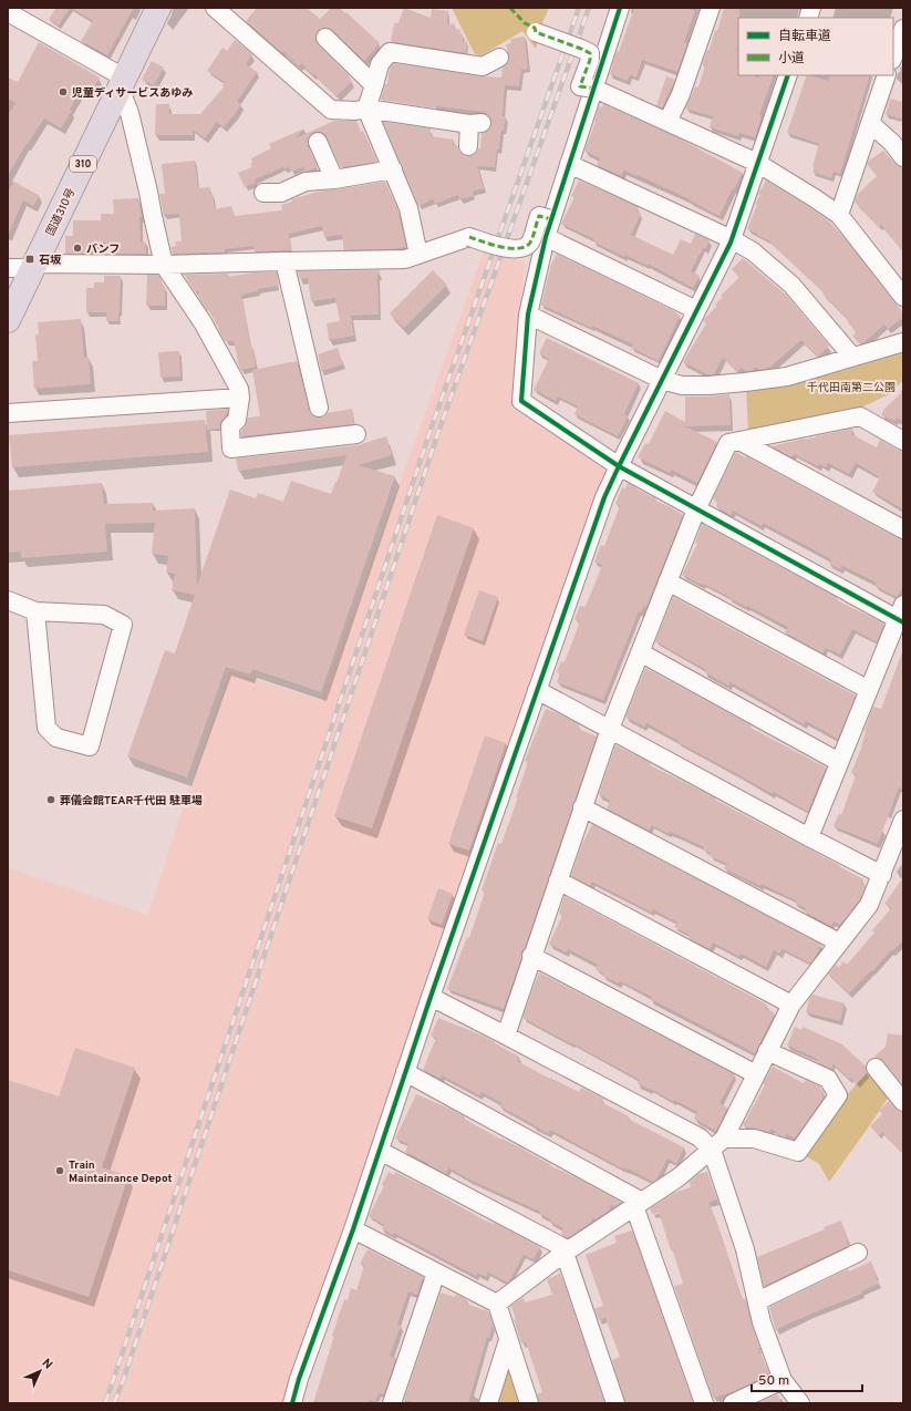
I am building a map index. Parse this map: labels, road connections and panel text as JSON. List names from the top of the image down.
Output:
{
  "streets": {
    "highway": ["310", "国道310号"]
  },
  "parks": ["千代田南第二公園"],
  "places": {
    "other": [
      "児童ディサービスあゆみ",
      "バンフ",
      "葬儀会館TEAR千代田 駐車場",
      "Train Maintainance Depot"
    ],
    "transit": ["石坂"]
  },
  "legend": ["自転車道", "小道"],
  "scale_bar": "50 m",
  "north": "top right"
}
